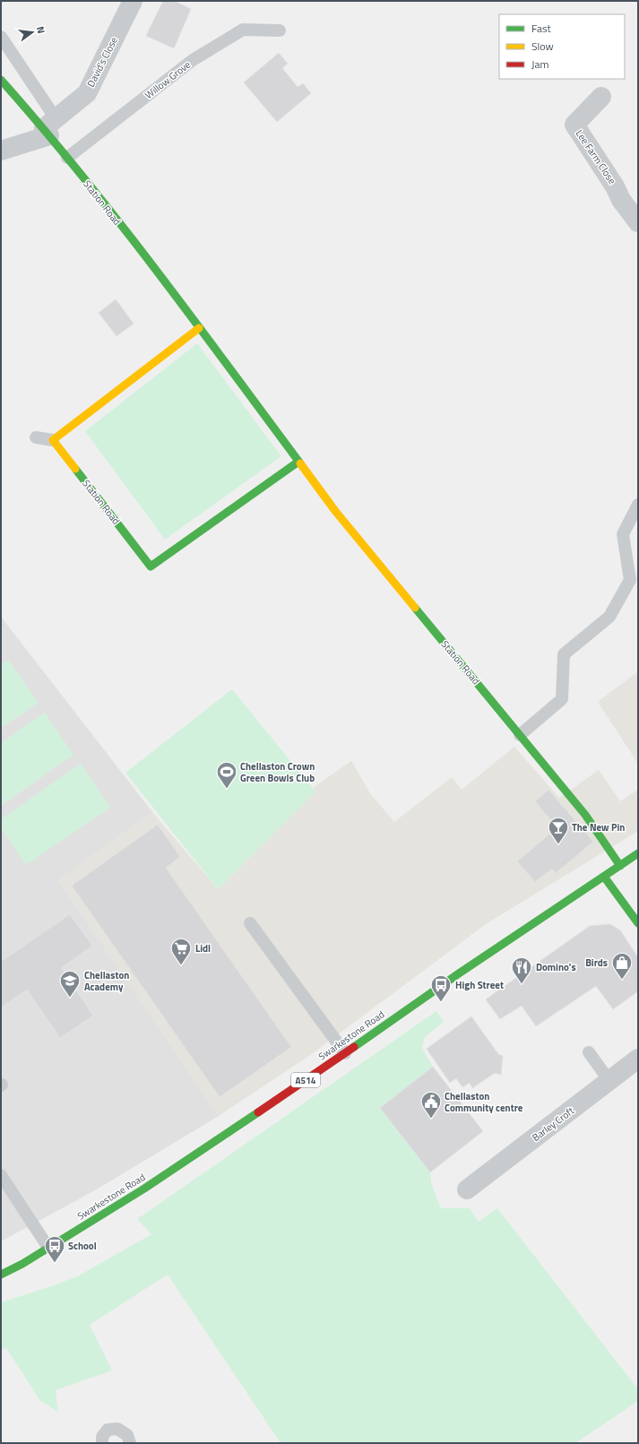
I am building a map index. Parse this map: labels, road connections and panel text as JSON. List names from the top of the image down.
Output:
{
  "streets": {
    "street": [
      "David's Close",
      "Lee Farm Close",
      "Station Road",
      "Swarkestone Road",
      "A514",
      "Barley Croft"
    ],
    "lane": ["Willow Grove"]
  },
  "crossings": [
    ["David's Close", "Station Road"],
    ["Willow Grove", "Station Road"],
    ["Station Road", "Swarkestone Road"],
    ["Station Road", "A514"],
    ["Swarkestone Road", "A514"]
  ],
  "places": {
    "sports": ["Chellaston Crown Green Bowls Club"],
    "bar": ["The New Pin"],
    "supermarket": ["Lidl"],
    "shop": ["Birds"],
    "restaurant": ["Domino's"],
    "school or university": ["Chellaston Academy"],
    "bus stop": ["High Street", "School"],
    "public building": ["Chellaston Community centre"]
  },
  "legend": ["Fast", "Slow", "Jam"],
  "north": "right"
}
